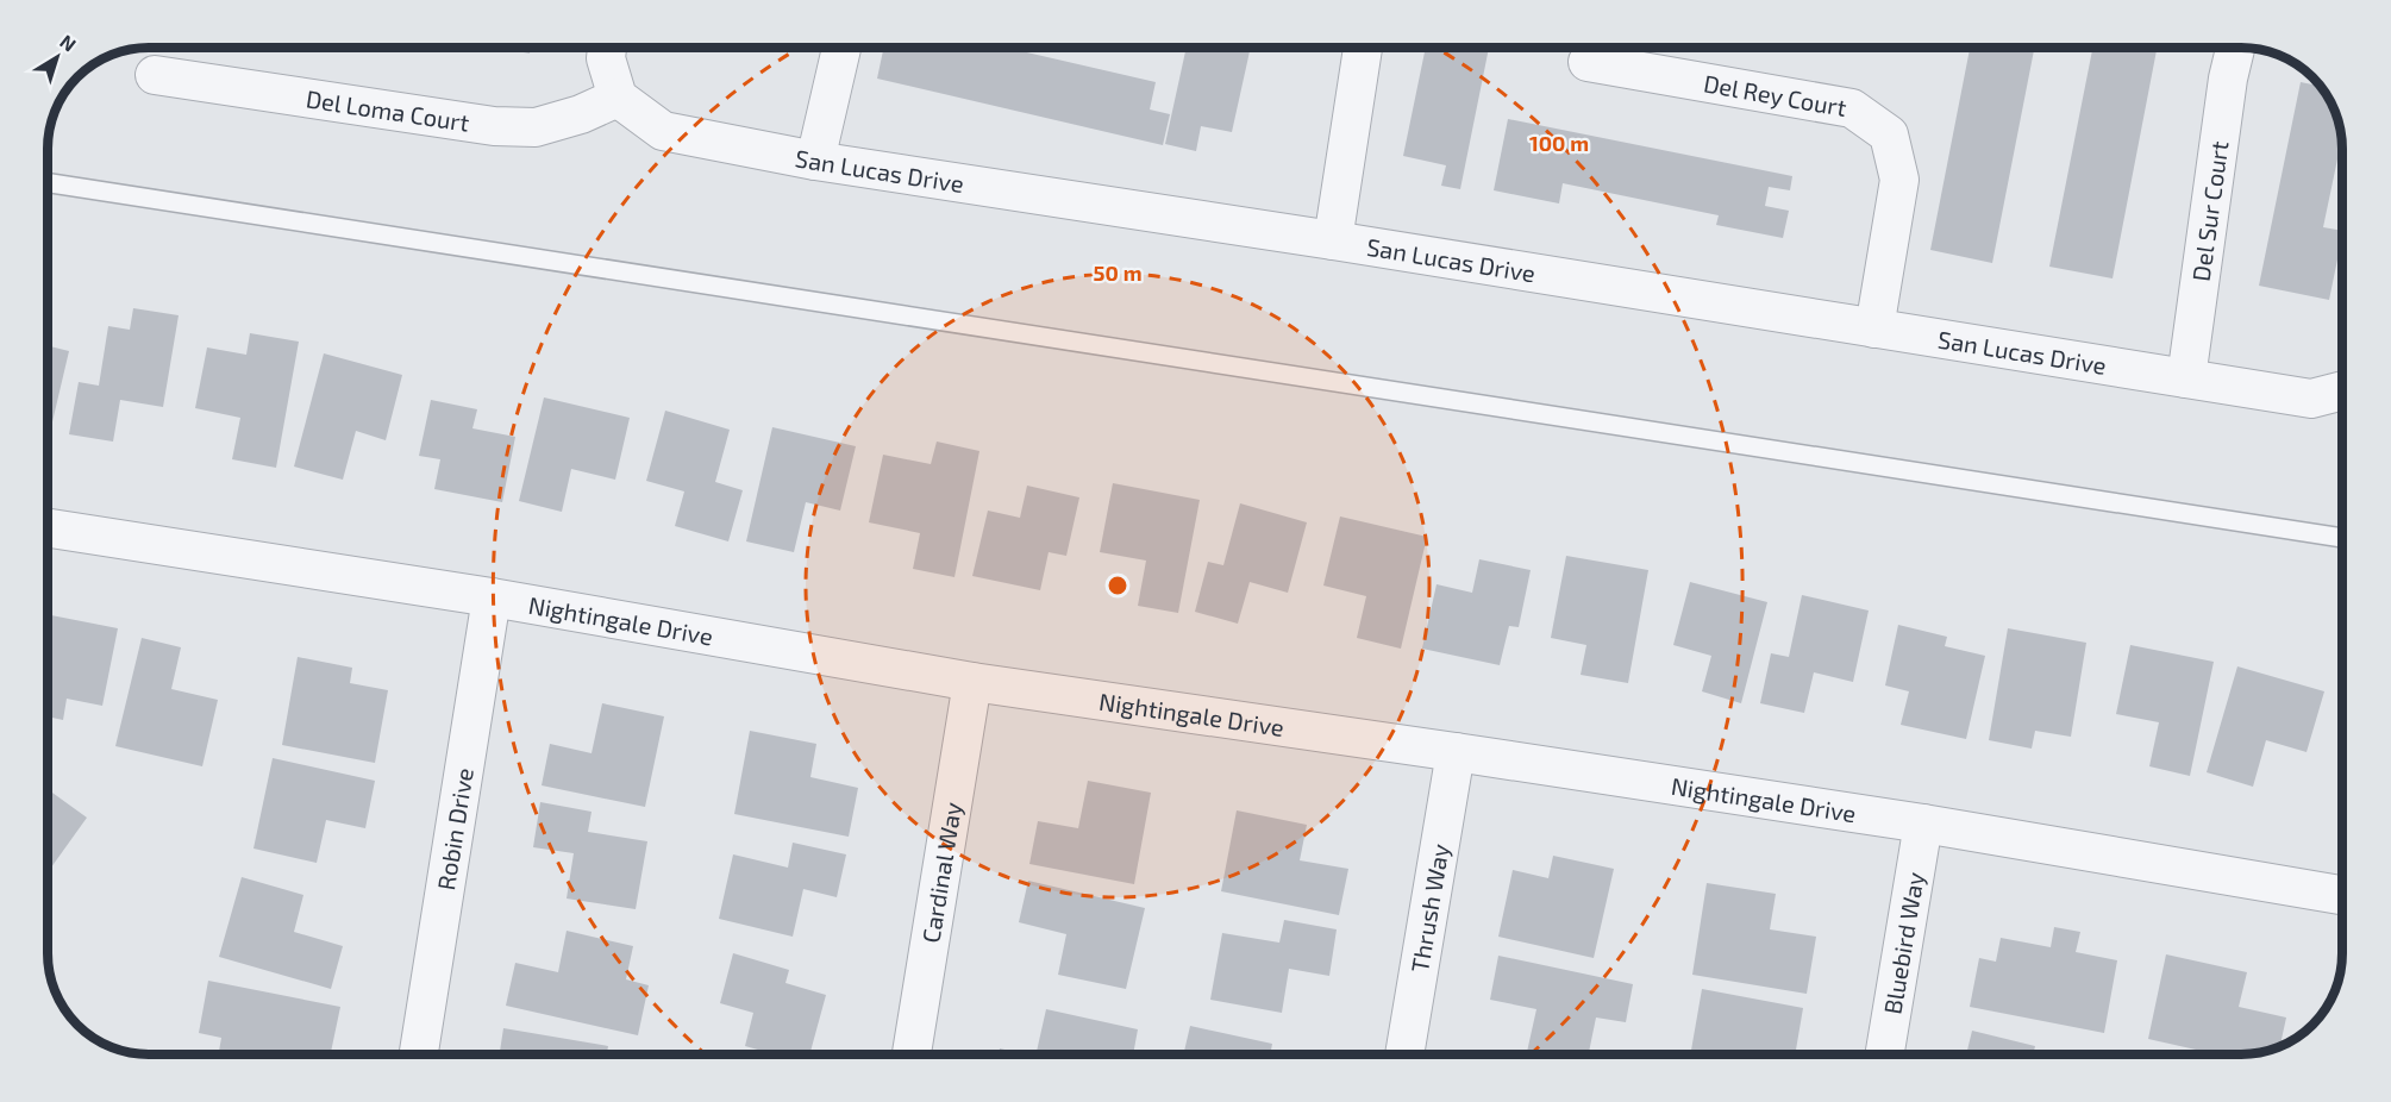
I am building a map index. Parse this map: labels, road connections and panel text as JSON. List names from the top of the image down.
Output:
{
  "streets": {
    "street": [
      "Del Rey Court",
      "Del Loma Court",
      "San Lucas Drive",
      "Del Sur Court",
      "Nightingale Drive",
      "Robin Drive",
      "Cardinal Way",
      "Thrush Way",
      "Bluebird Way"
    ]
  },
  "crossings": [
    ["Del Rey Court", "San Lucas Drive"],
    ["Del Loma Court", "San Lucas Drive"],
    ["San Lucas Drive", "Del Sur Court"],
    ["Nightingale Drive", "Robin Drive"],
    ["Nightingale Drive", "Cardinal Way"],
    ["Nightingale Drive", "Thrush Way"],
    ["Nightingale Drive", "Bluebird Way"]
  ],
  "north": "top right",
  "rings": ["100 m", "50 m"]
}
